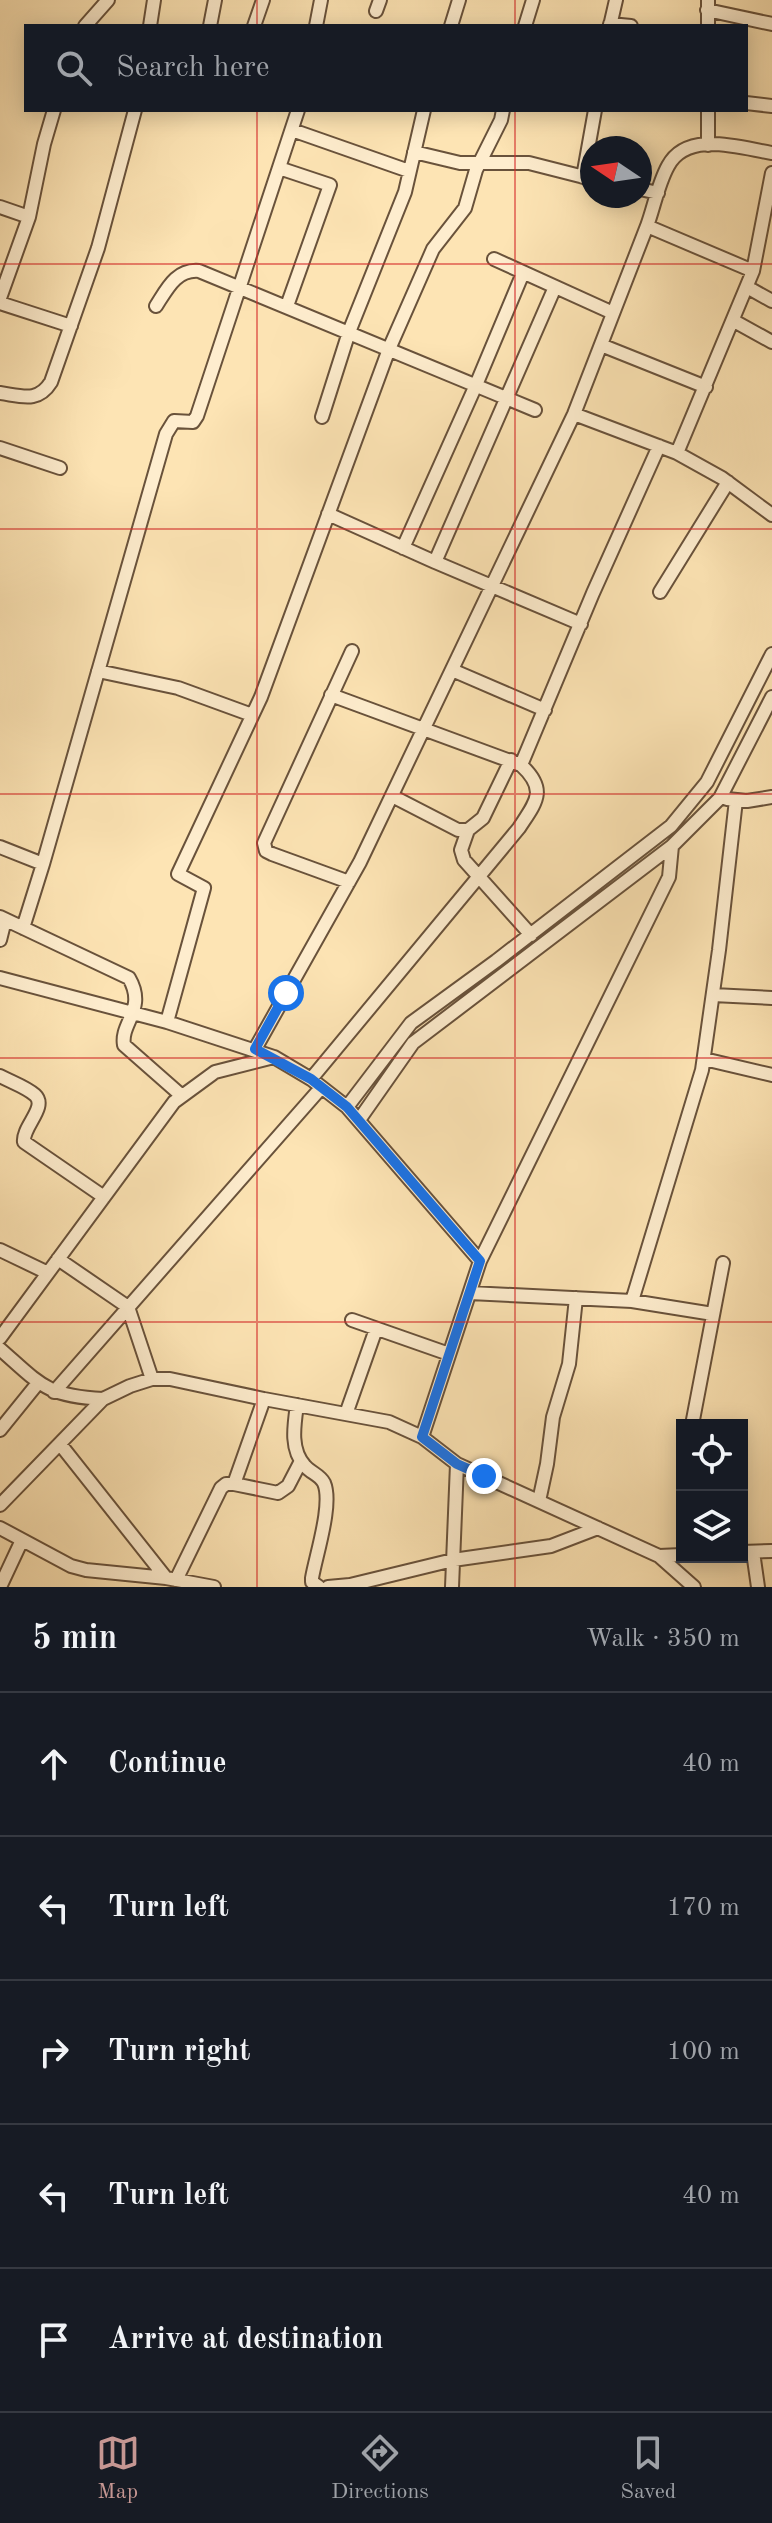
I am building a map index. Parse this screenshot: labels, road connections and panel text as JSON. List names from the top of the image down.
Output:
{
  "north": "left",
  "page": {
    "search": "Search here",
    "heading": ["5 min", "Walk · 350 m"],
    "list": [
      ["Continue", "40 m"],
      ["Turn left", "170 m"],
      ["Turn right", "100 m"],
      ["Turn left", "40 m"],
      "Arrive at destination"
    ],
    "nav": ["Map", "Directions", "Saved"]
  }
}
